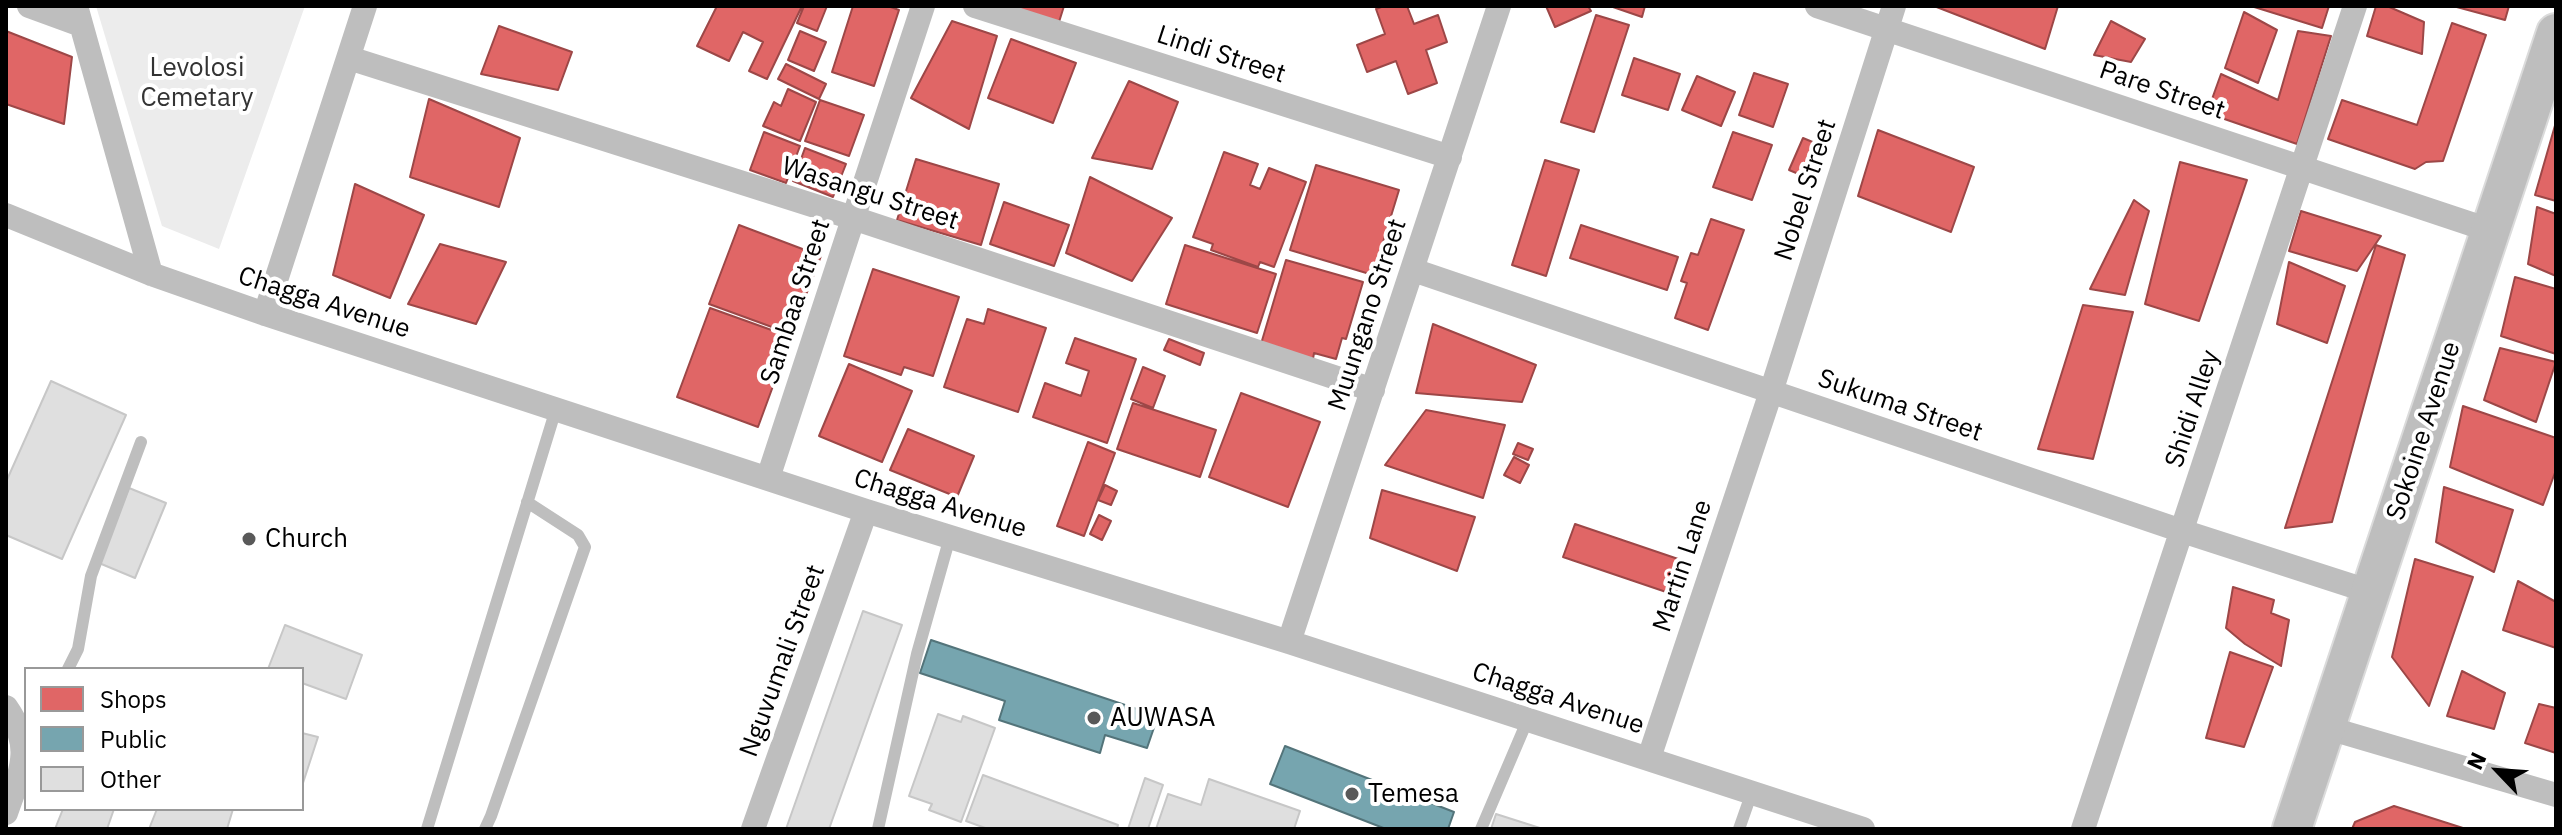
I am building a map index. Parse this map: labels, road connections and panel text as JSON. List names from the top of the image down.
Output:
{
  "streets": {
    "main road": ["Sokoine Avenue"],
    "street": [
      "Lindi Street",
      "Pare Street",
      "Nobel Street",
      "Wasangu Street",
      "Sambaa Street",
      "Chagga Avenue",
      "Muungano Street",
      "Sukuma Street",
      "Shidi Alley",
      "Martin Lane",
      "Nguvumali Street"
    ]
  },
  "crossings": [
    ["Lindi Street", "Muungano Street"],
    ["Pare Street", "Nobel Street"],
    ["Pare Street", "Shidi Alley"],
    ["Pare Street", "Sokoine Avenue"],
    ["Nobel Street", "Sukuma Street"],
    ["Nobel Street", "Martin Lane"],
    ["Wasangu Street", "Sambaa Street"],
    ["Wasangu Street", "Muungano Street"],
    ["Sambaa Street", "Chagga Avenue"],
    ["Chagga Avenue", "Muungano Street"],
    ["Chagga Avenue", "Martin Lane"],
    ["Chagga Avenue", "Nguvumali Street"],
    ["Muungano Street", "Sukuma Street"],
    ["Sukuma Street", "Shidi Alley"],
    ["Sukuma Street", "Sokoine Avenue"],
    ["Sukuma Street", "Martin Lane"]
  ],
  "parks": ["Levolosi Cemetary"],
  "places": ["Church", "AUWASA", "Temesa"],
  "legend": ["Shops", "Public", "Other"],
  "north": "top left"
}
